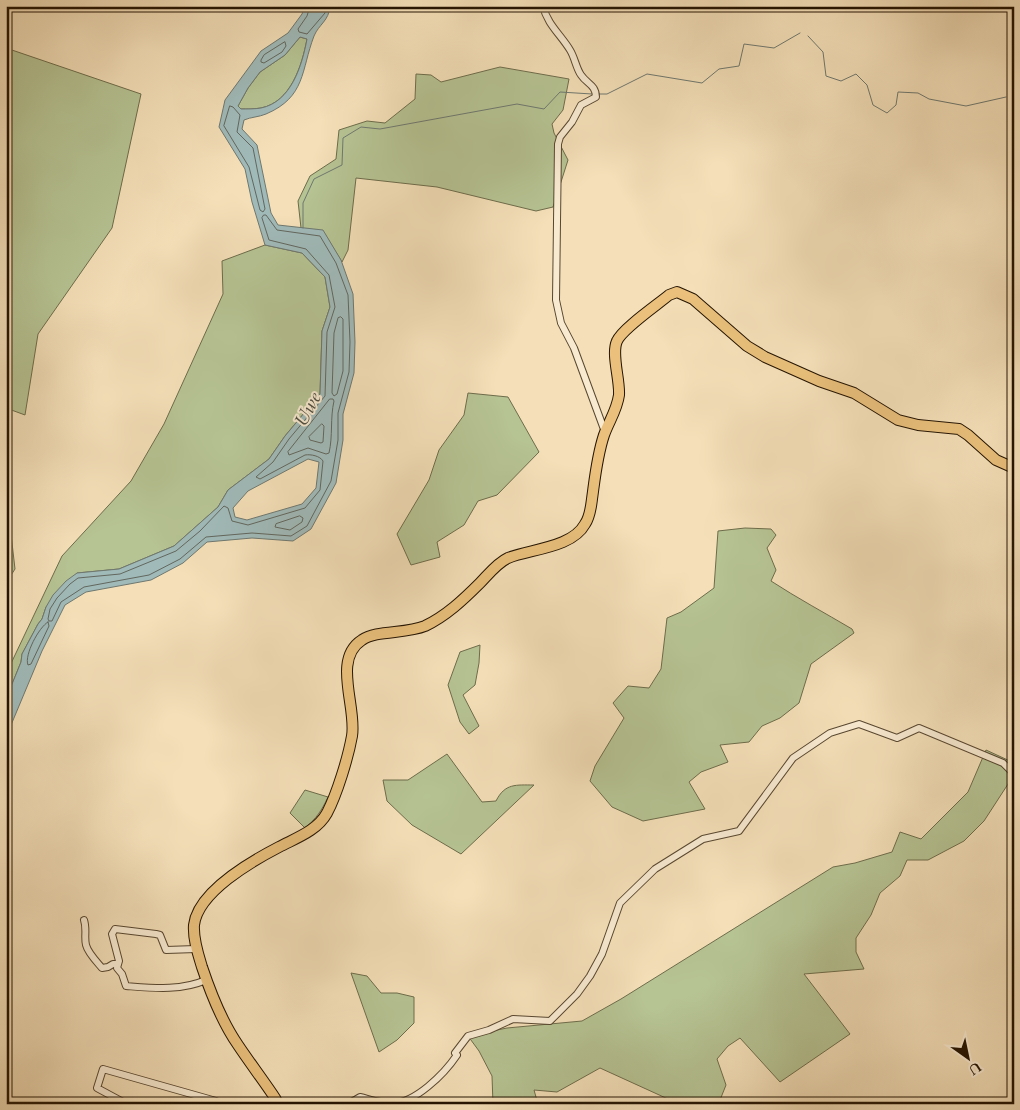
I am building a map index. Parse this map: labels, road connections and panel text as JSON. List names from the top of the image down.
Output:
{
  "water": ["Uwe"],
  "north": "bottom right"
}
